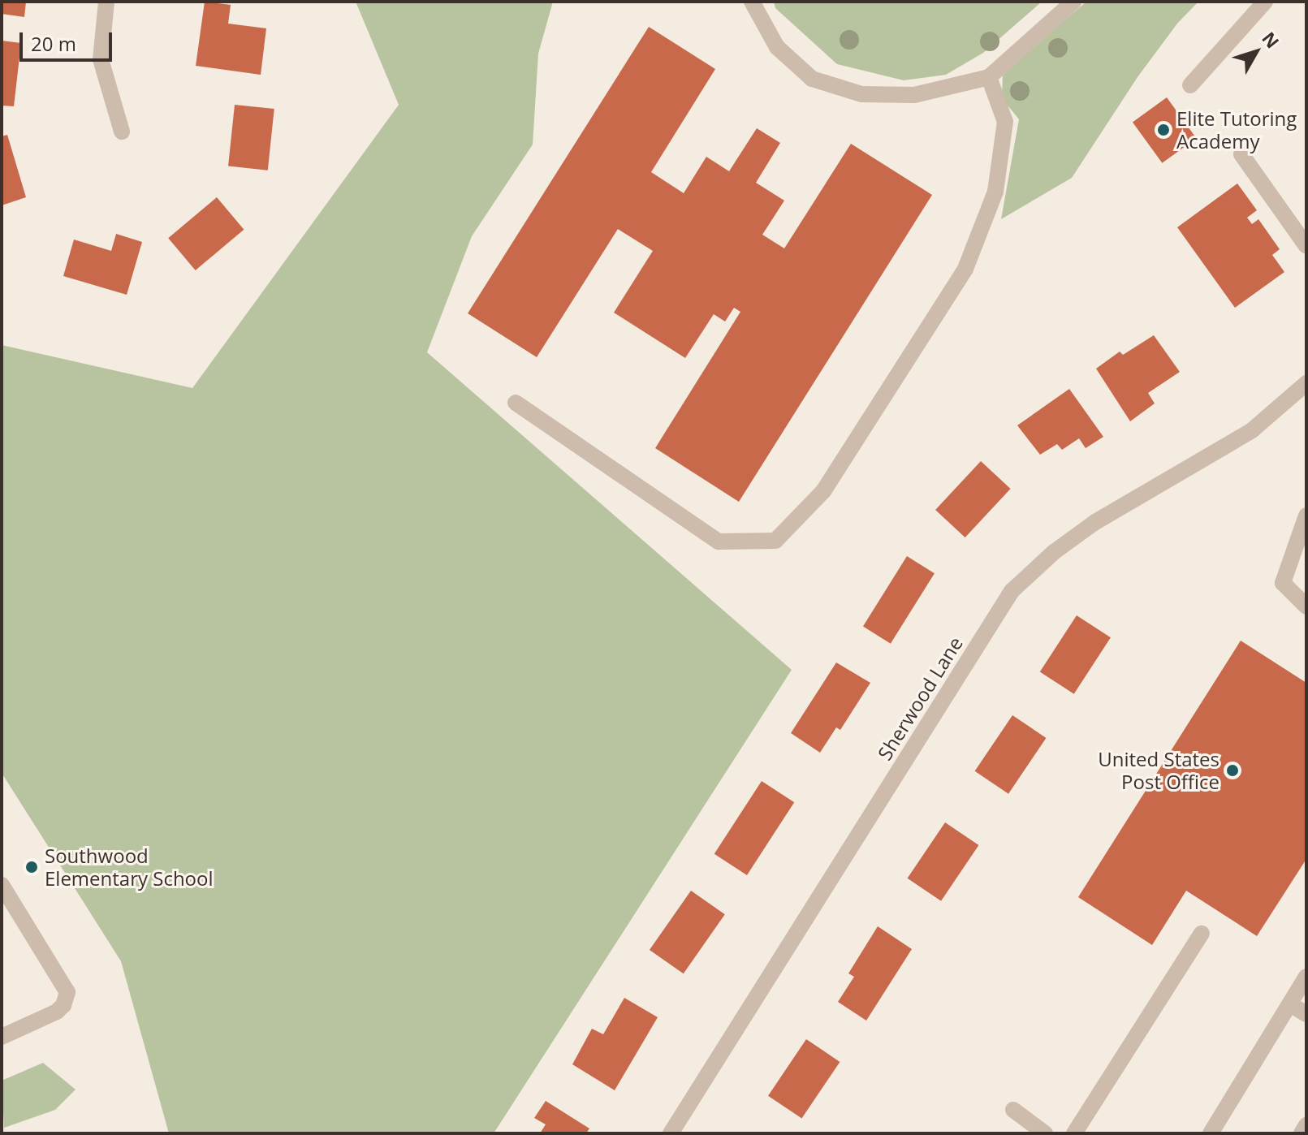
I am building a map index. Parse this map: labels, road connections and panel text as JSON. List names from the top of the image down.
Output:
{
  "streets": {
    "street": ["Sherwood Lane"]
  },
  "places": ["Elite Tutoring Academy", "United States Post Office", "Southwood Elementary School"],
  "scale_bar": "20 m",
  "north": "top right"
}
